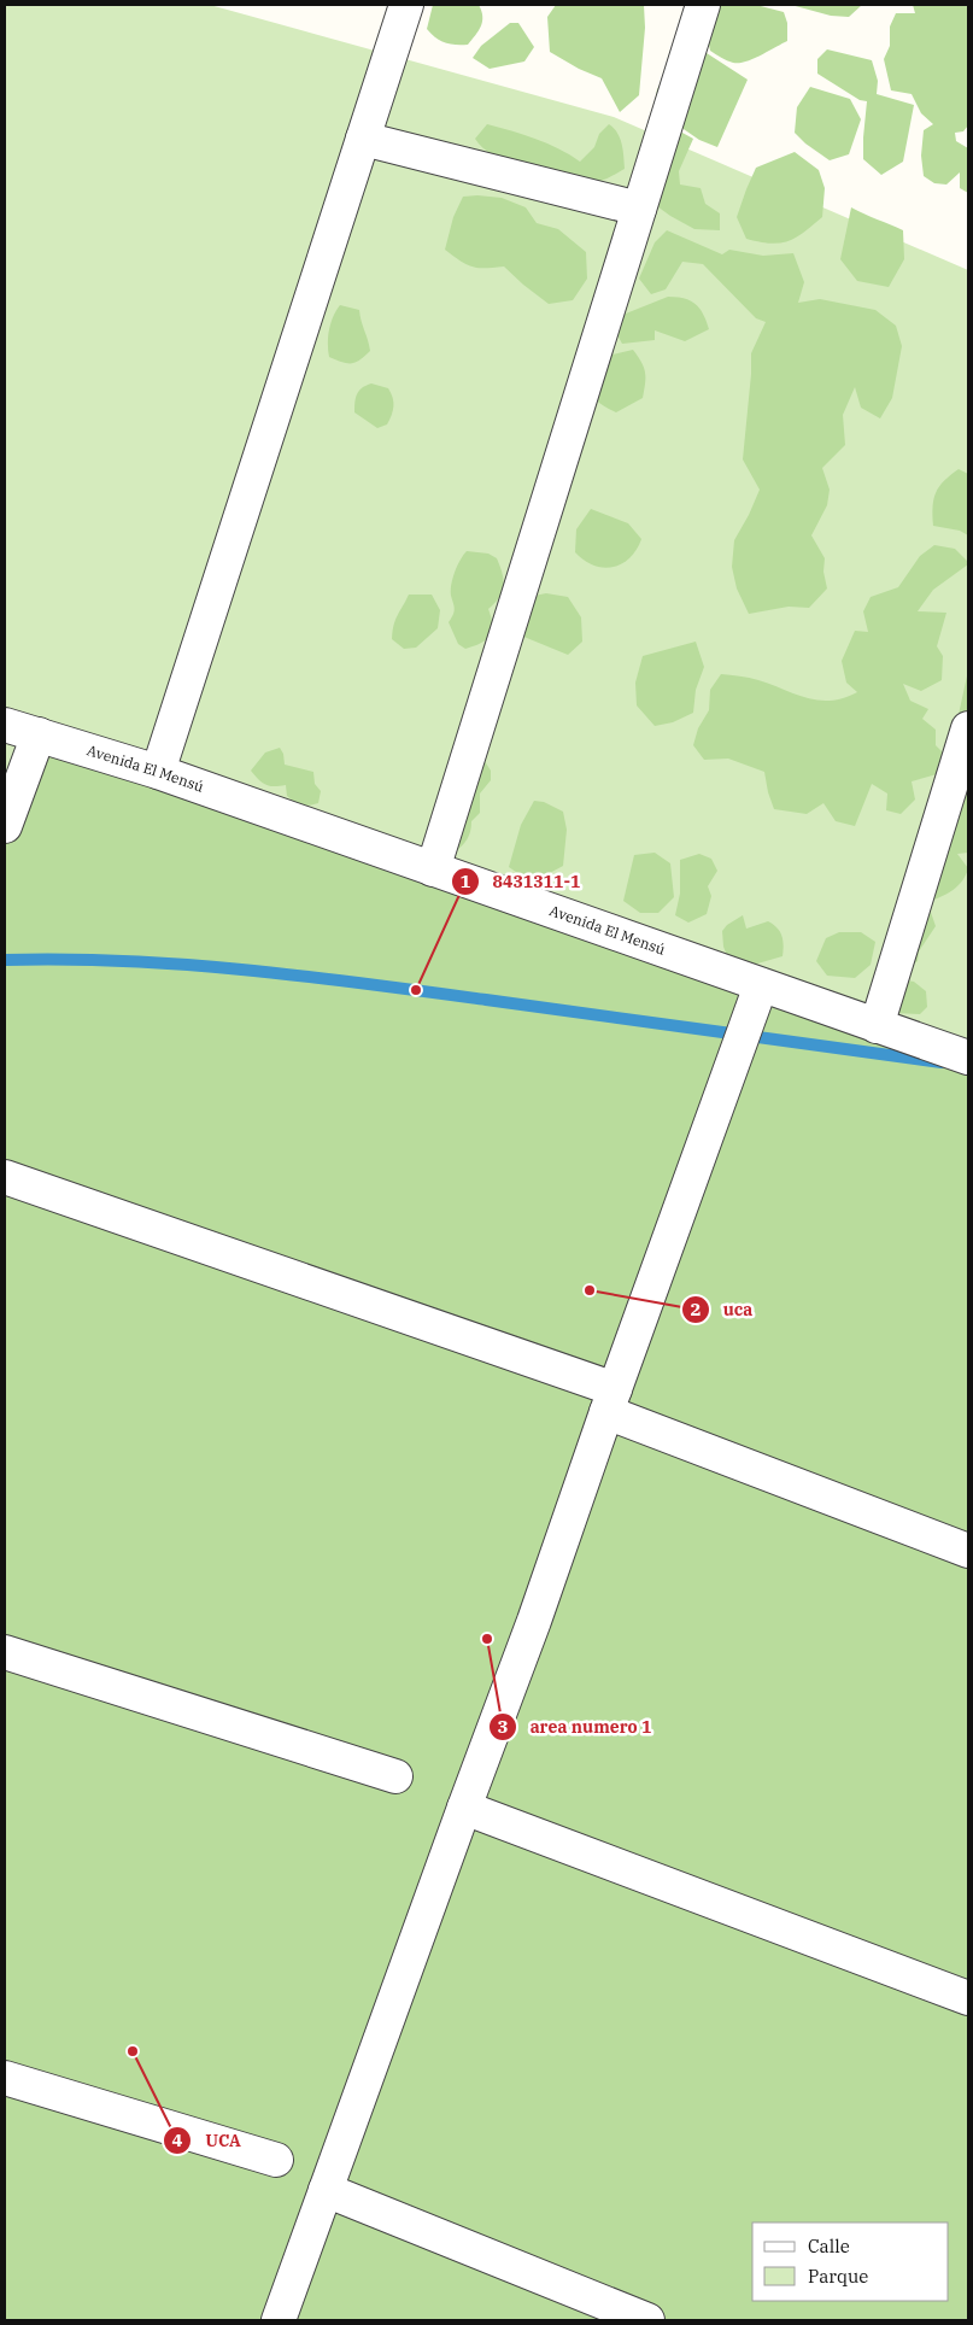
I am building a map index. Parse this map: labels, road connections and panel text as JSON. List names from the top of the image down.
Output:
{
  "streets": {
    "street": ["Avenida El Mensú"]
  },
  "places": [
    "8431311-1",
    "uca",
    "area numero 1",
    "UCA"
  ],
  "legend": ["Calle", "Parque"]
}
